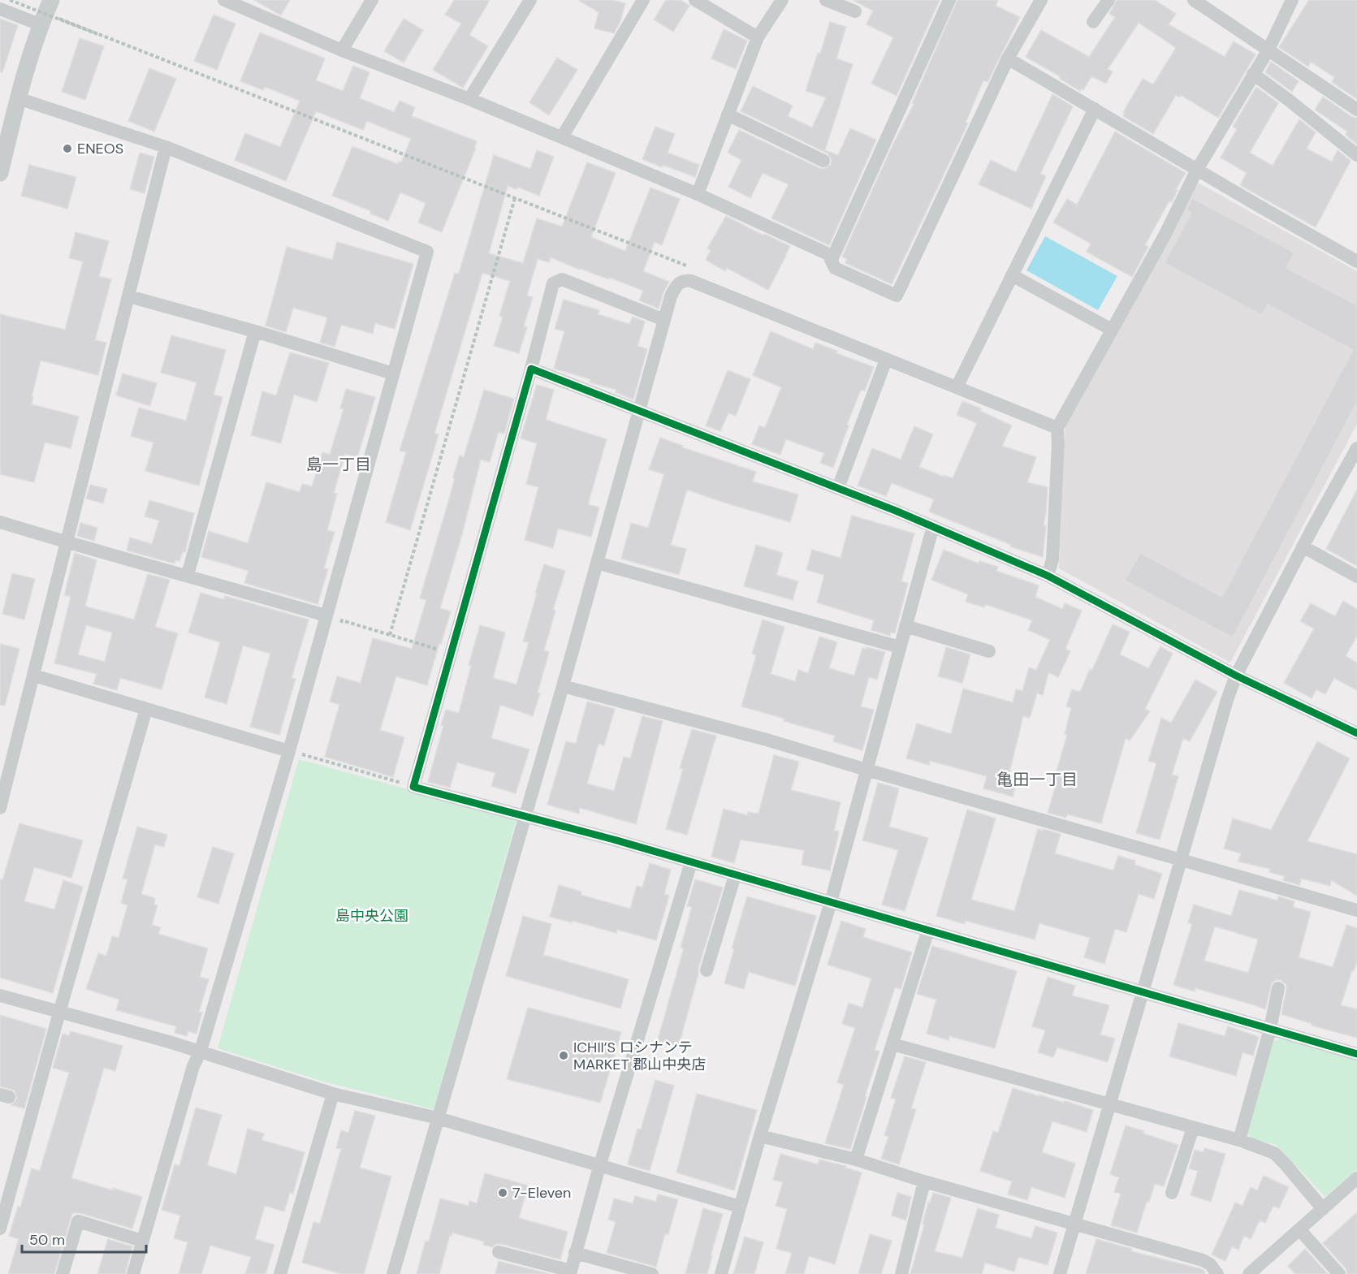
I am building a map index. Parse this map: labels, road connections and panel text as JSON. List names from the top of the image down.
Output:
{
  "districts": ["島一丁目", "亀田一丁目"],
  "parks": ["島中央公園"],
  "places": ["ENEOS", "ICHII’S ロシナンテ MARKET 郡山中央店", "7-Eleven"],
  "scale_bar": "50 m"
}
